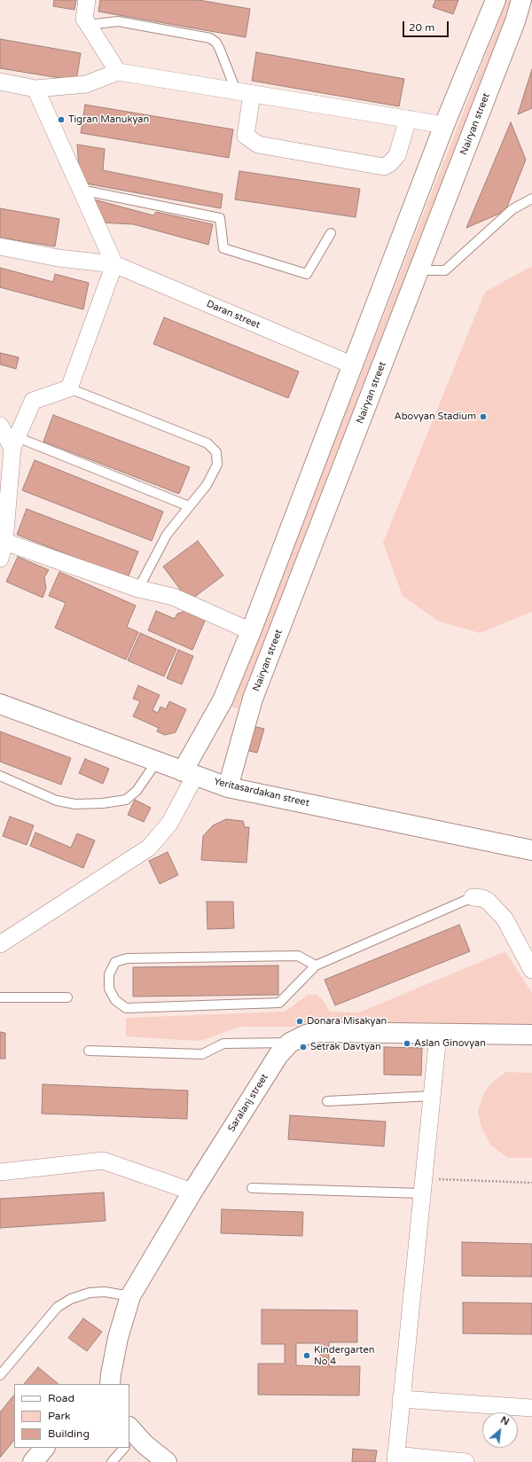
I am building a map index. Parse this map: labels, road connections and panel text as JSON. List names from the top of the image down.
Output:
{
  "streets": {
    "street": [
      "Nairyan street",
      "Daran street",
      "Yeritasardakan street",
      "Saralanj street"
    ]
  },
  "crossings": [
    ["Nairyan street", "Yeritasardakan street"]
  ],
  "places": [
    "Tigran Manukyan",
    "Abovyan Stadium",
    "Donara Misakyan",
    "Aslan Ginovyan",
    "Setrak Davtyan",
    "Kindergarten No 4"
  ],
  "legend": ["Road", "Park", "Building"],
  "scale_bar": "20 m",
  "north": "top right"
}
